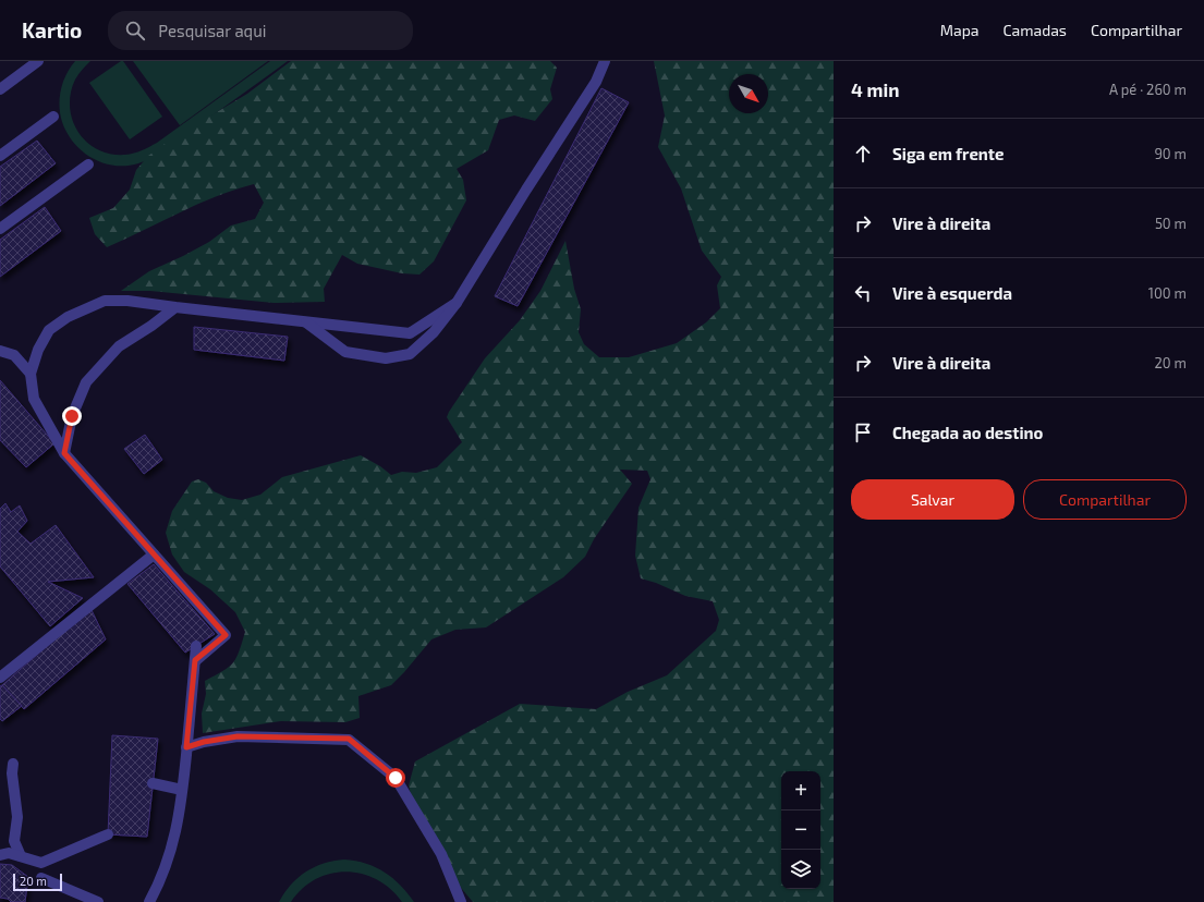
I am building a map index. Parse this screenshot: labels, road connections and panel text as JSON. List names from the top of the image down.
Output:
{
  "scale_bar": "20 m",
  "north": "bottom right",
  "page": {
    "header": "Kartio",
    "search": "Pesquisar aqui",
    "nav": ["Mapa", "Camadas", "Compartilhar"],
    "heading": ["4 min", "A pé · 260 m"],
    "list": [
      ["Siga em frente", "90 m"],
      ["Vire à direita", "50 m"],
      ["Vire à esquerda", "100 m"],
      ["Vire à direita", "20 m"],
      "Chegada ao destino"
    ],
    "buttons": ["Salvar", "Compartilhar"],
    "map_buttons": ["+", "−"],
    "scale": "20 m"
  }
}
